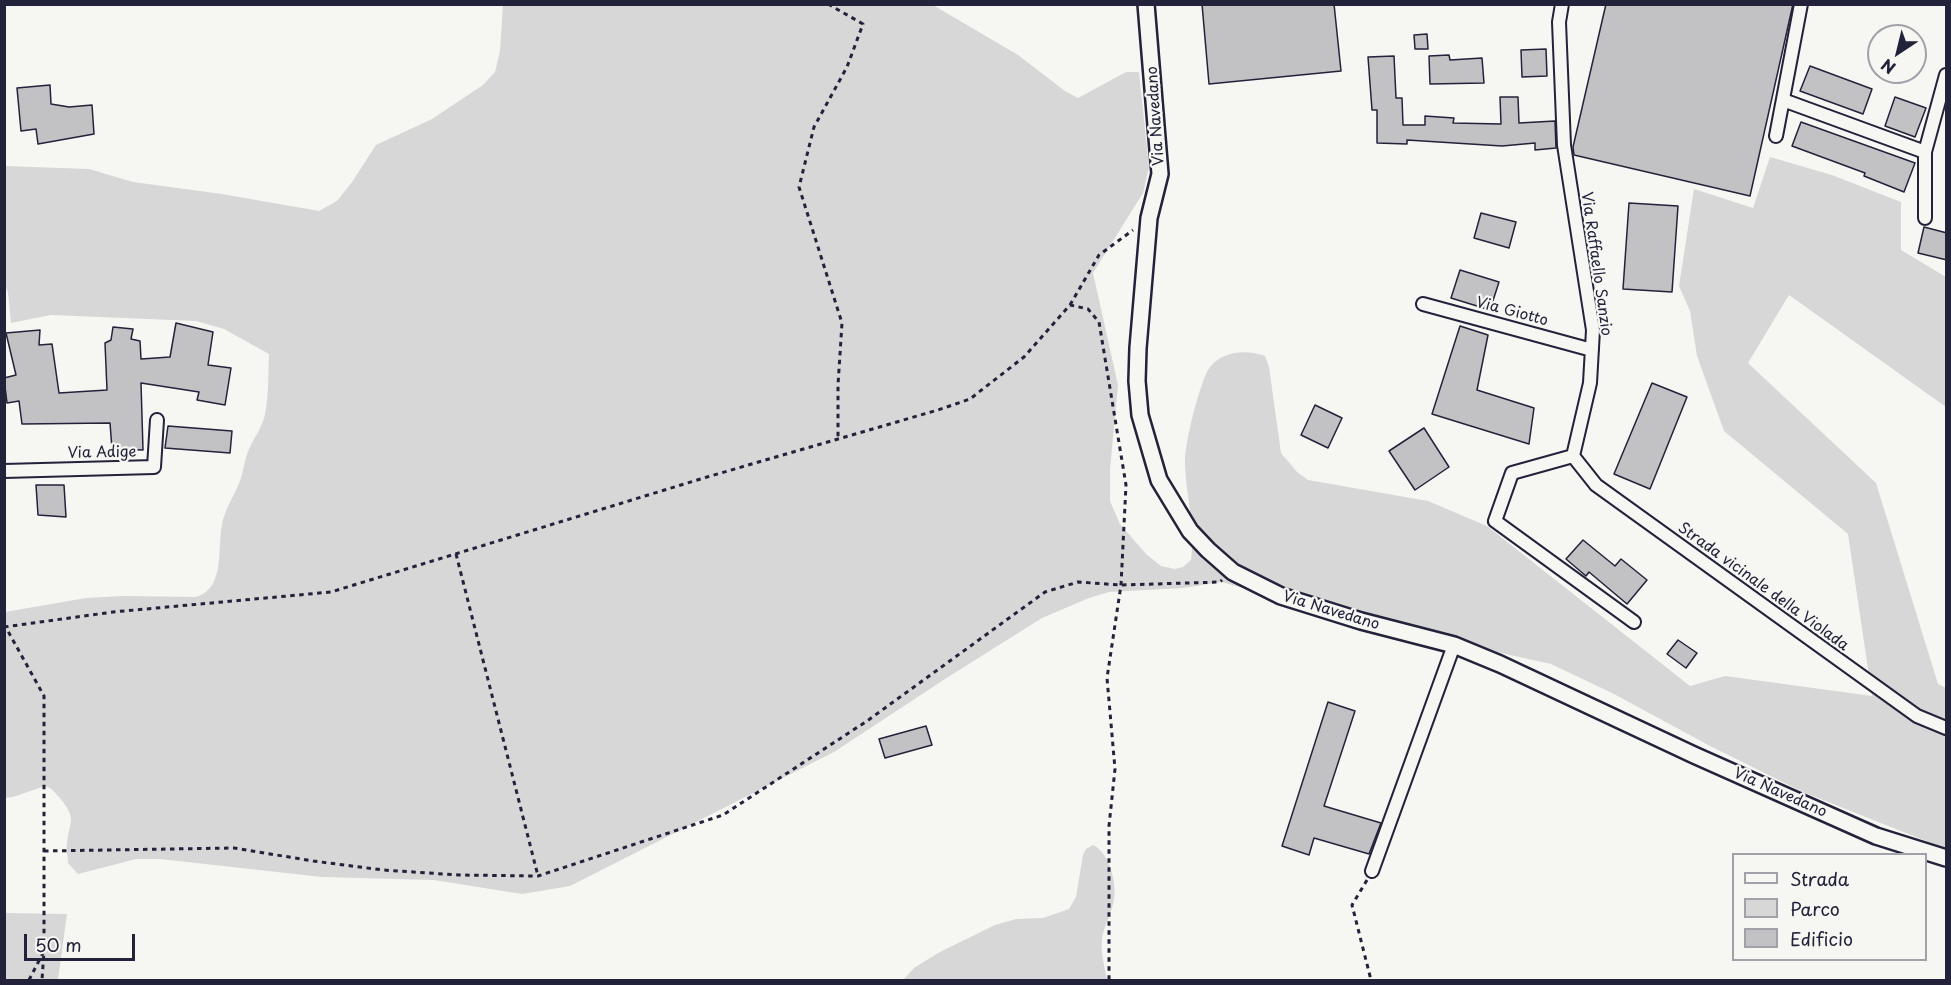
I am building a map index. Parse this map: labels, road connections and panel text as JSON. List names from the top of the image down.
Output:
{
  "streets": {
    "street": [
      "Via Navedano",
      "Via Raffaello Sanzio",
      "Via Giotto",
      "Via Adige",
      "Strada vicinale della Violada"
    ]
  },
  "crossings": [
    ["Via Raffaello Sanzio", "Via Giotto"],
    ["Via Raffaello Sanzio", "Strada vicinale della Violada"]
  ],
  "legend": ["Strada", "Parco", "Edificio"],
  "scale_bar": "50 m",
  "north": "bottom left"
}
